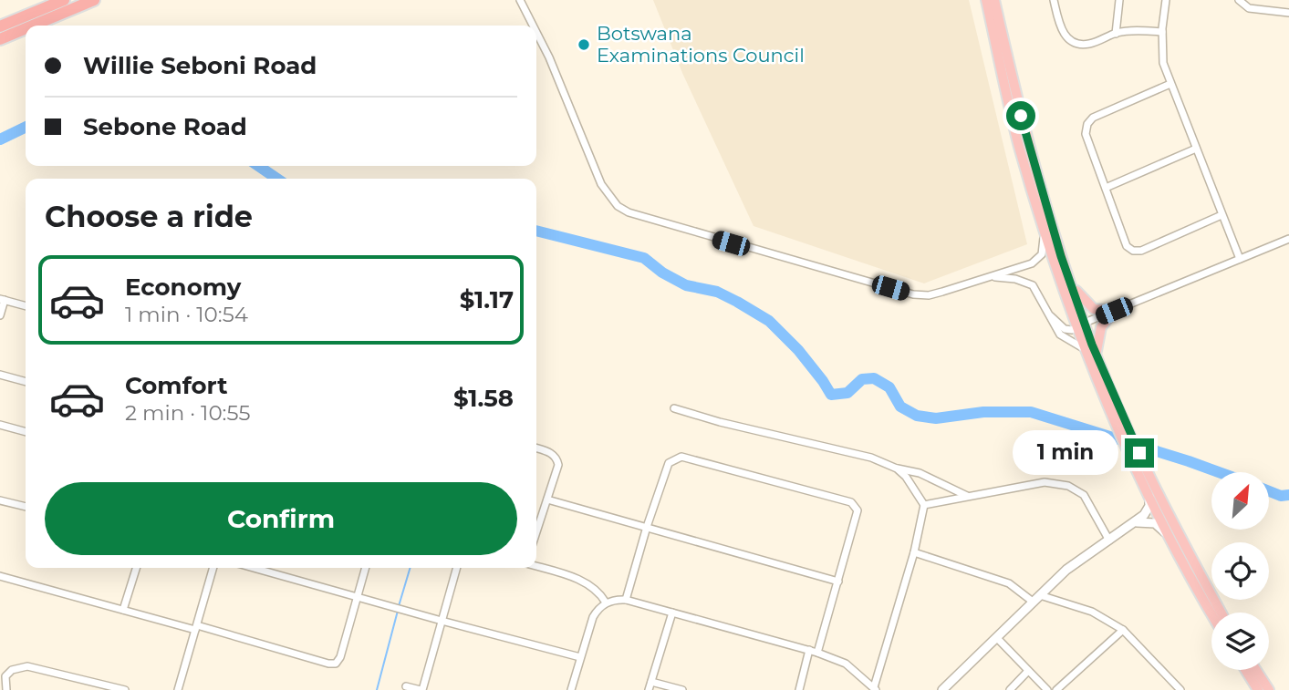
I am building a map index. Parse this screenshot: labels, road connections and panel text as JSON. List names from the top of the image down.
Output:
{
  "places": ["Botswana Examinations Council"],
  "north": "top right",
  "page": {
    "banner": ["Willie Seboni Road", "Sebone Road"],
    "heading": "Choose a ride",
    "list": [
      {
        "name": "Economy",
        "note": "1 min · 10:54",
        "value": "$1.17"
      },
      {
        "name": "Comfort",
        "note": "2 min · 10:55",
        "value": "$1.58"
      }
    ],
    "bubble": "1 min",
    "buttons": "Confirm"
  }
}
